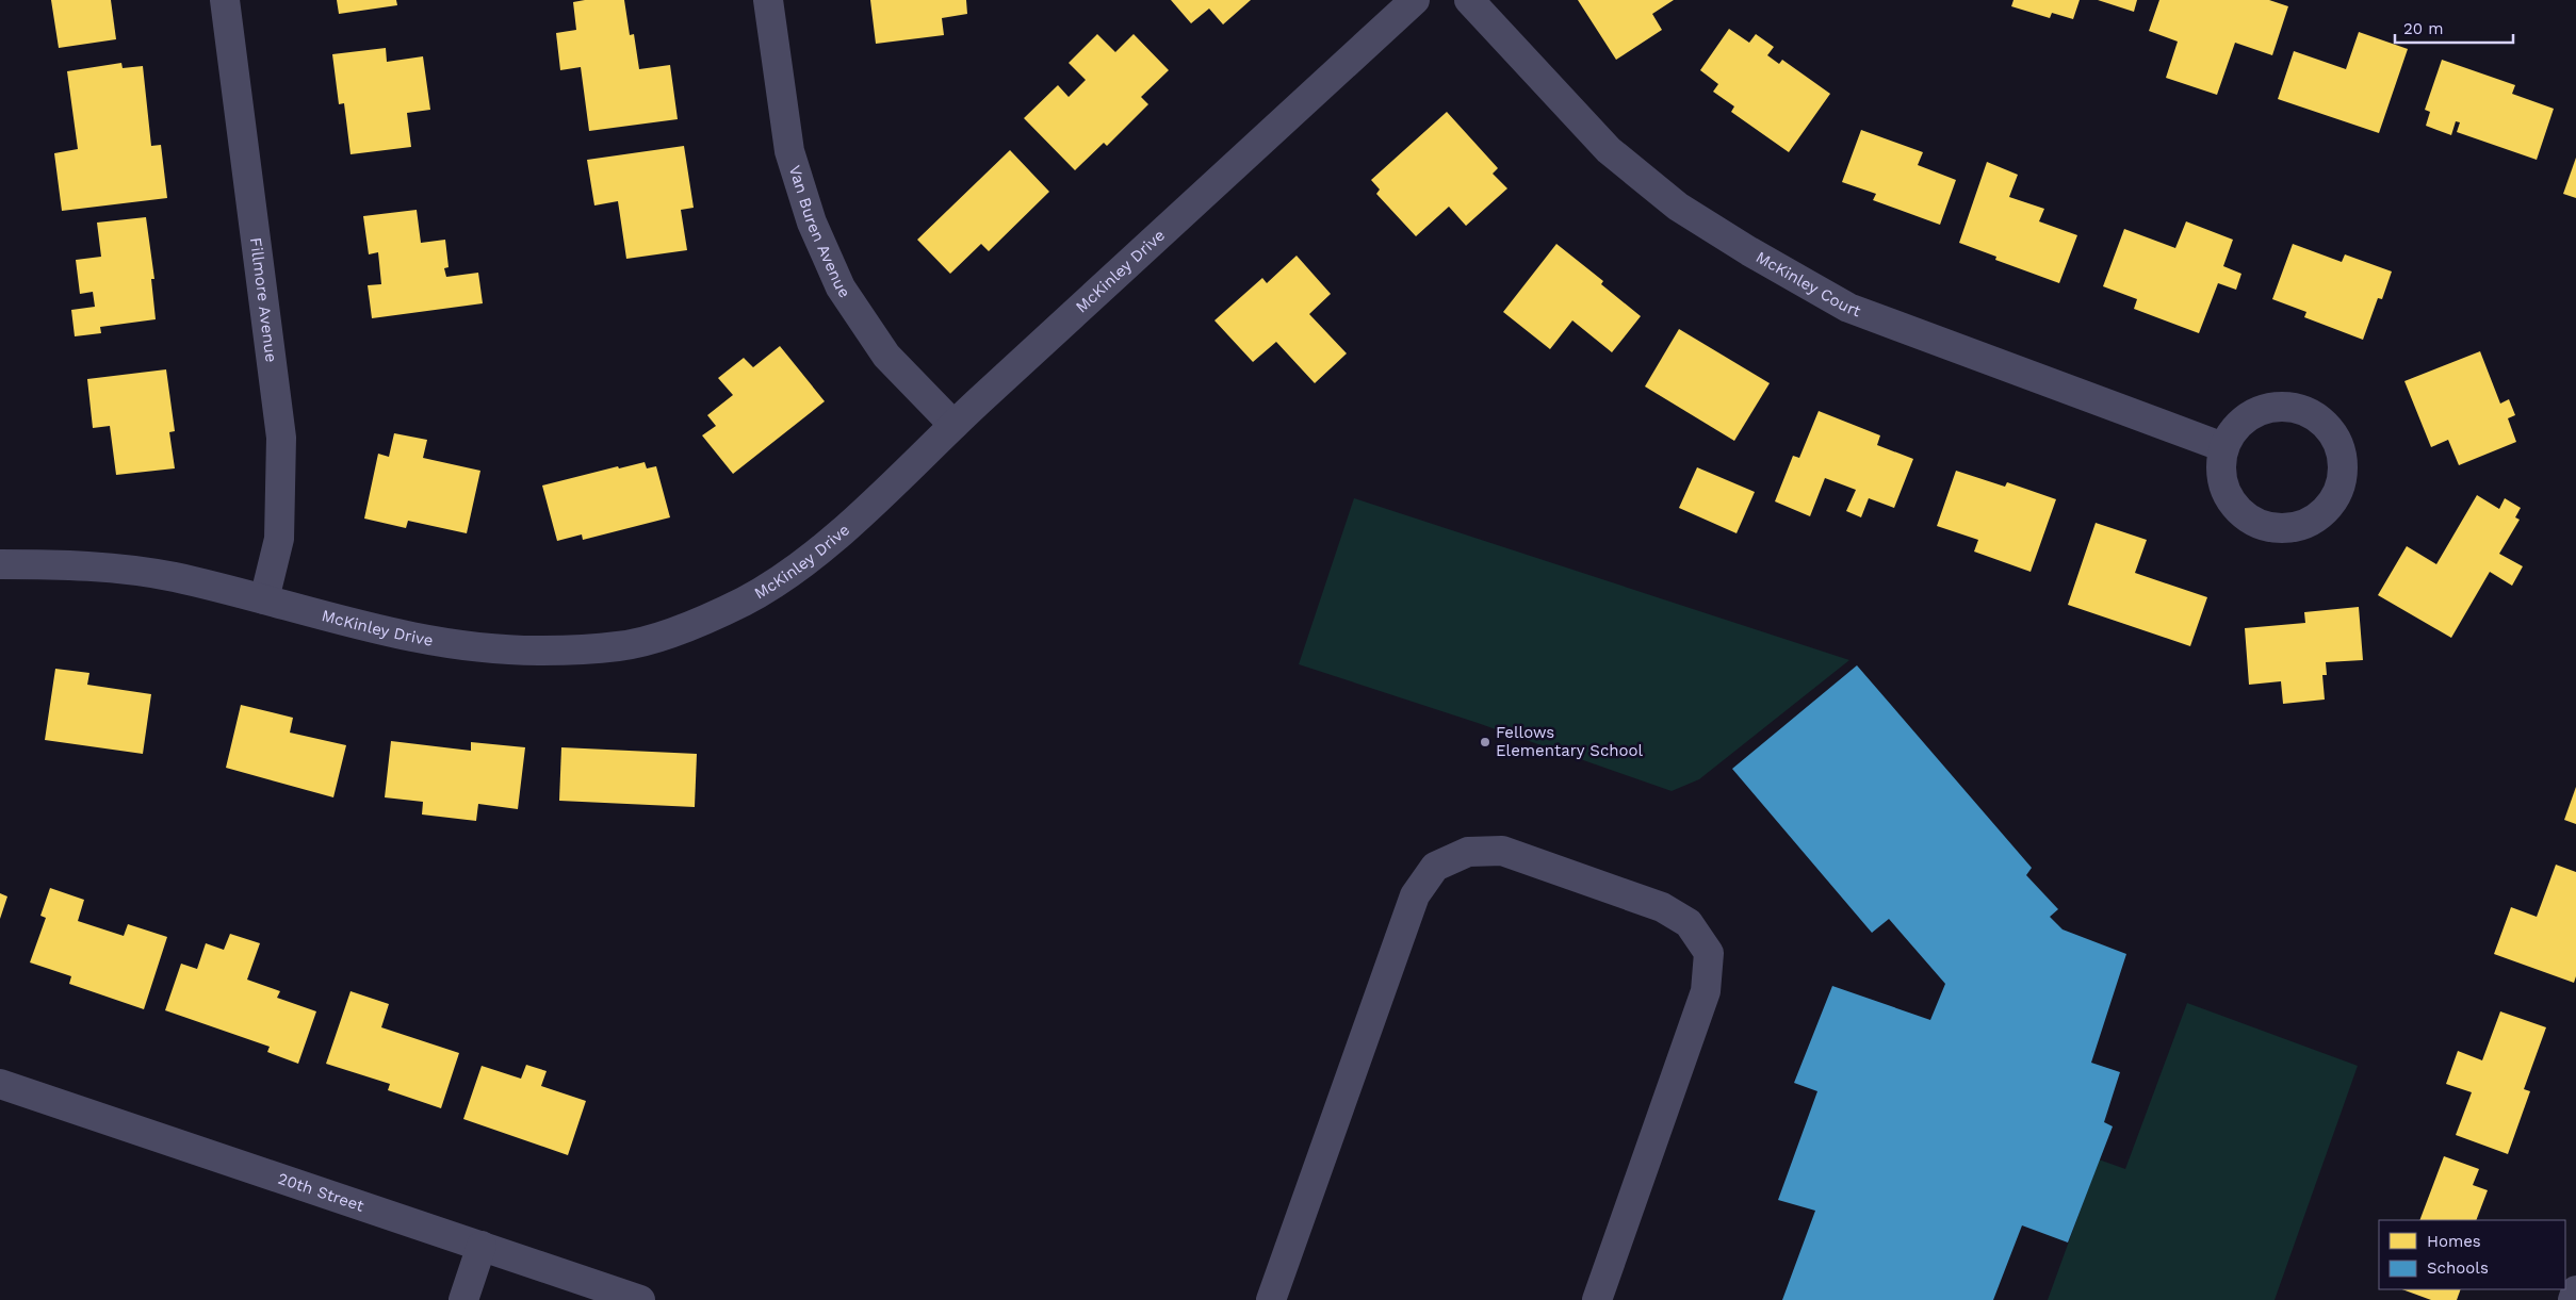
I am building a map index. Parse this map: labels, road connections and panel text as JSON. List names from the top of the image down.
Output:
{
  "streets": {
    "street": [
      "Van Buren Avenue",
      "McKinley Drive",
      "McKinley Court",
      "Fillmore Avenue",
      "20th Street"
    ]
  },
  "crossings": [
    ["Van Buren Avenue", "McKinley Drive"],
    ["McKinley Drive", "Fillmore Avenue"]
  ],
  "places": ["Fellows Elementary School"],
  "legend": ["Homes", "Schools"],
  "scale_bar": "20 m"
}
